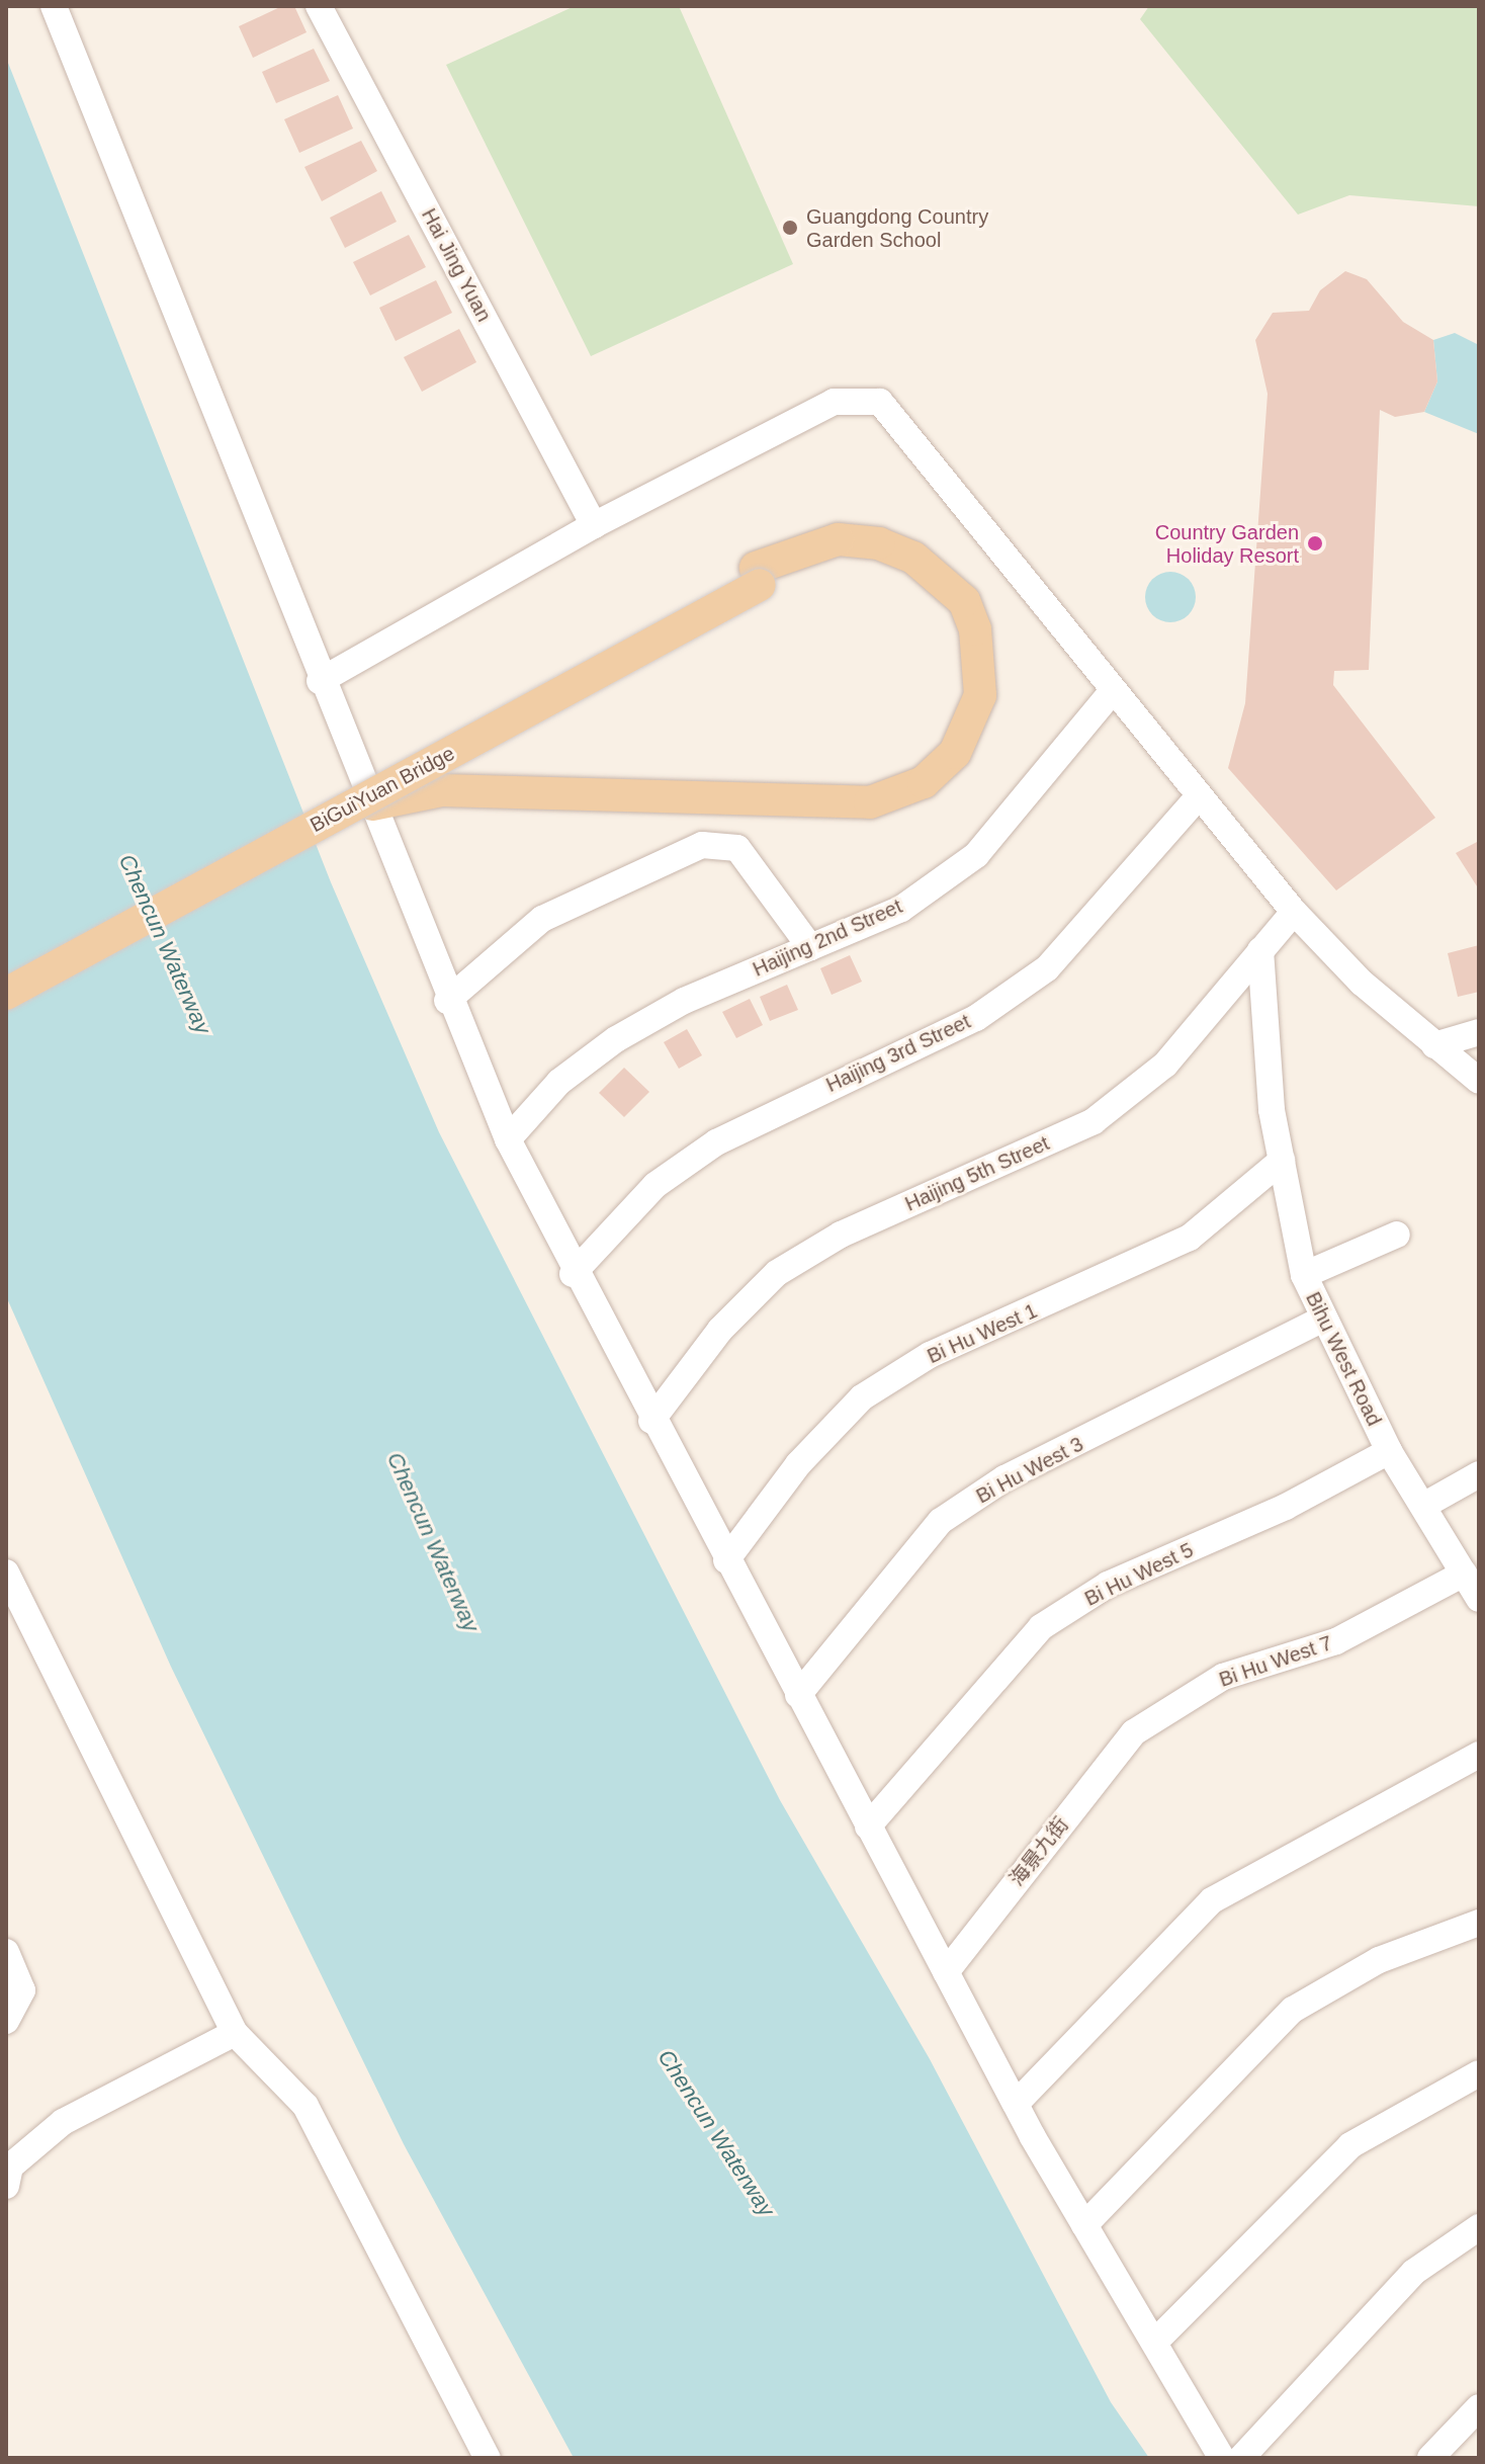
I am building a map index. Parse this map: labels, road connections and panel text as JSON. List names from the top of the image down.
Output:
{
  "streets": {
    "main road": ["BiGuiYuan Bridge"],
    "street": [
      "Hai Jing Yuan",
      "Haijing 2nd Street",
      "Haijing 3rd Street",
      "Haijing 5th Street",
      "Bi Hu West 1",
      "Bihu West Road",
      "Bi Hu West 3",
      "Bi Hu West 5",
      "Bi Hu West 7",
      "海景九街"
    ]
  },
  "crossings": [
    ["Haijing 5th Street", "Bihu West Road"],
    ["Bi Hu West 1", "Bihu West Road"],
    ["Bihu West Road", "Bi Hu West 3"],
    ["Bihu West Road", "Bi Hu West 5"],
    ["Bihu West Road", "Bi Hu West 7"],
    ["Bi Hu West 7", "海景九街"]
  ],
  "water": ["Chencun Waterway"],
  "places": ["Guangdong Country Garden School", "Country Garden Holiday Resort"]
}
